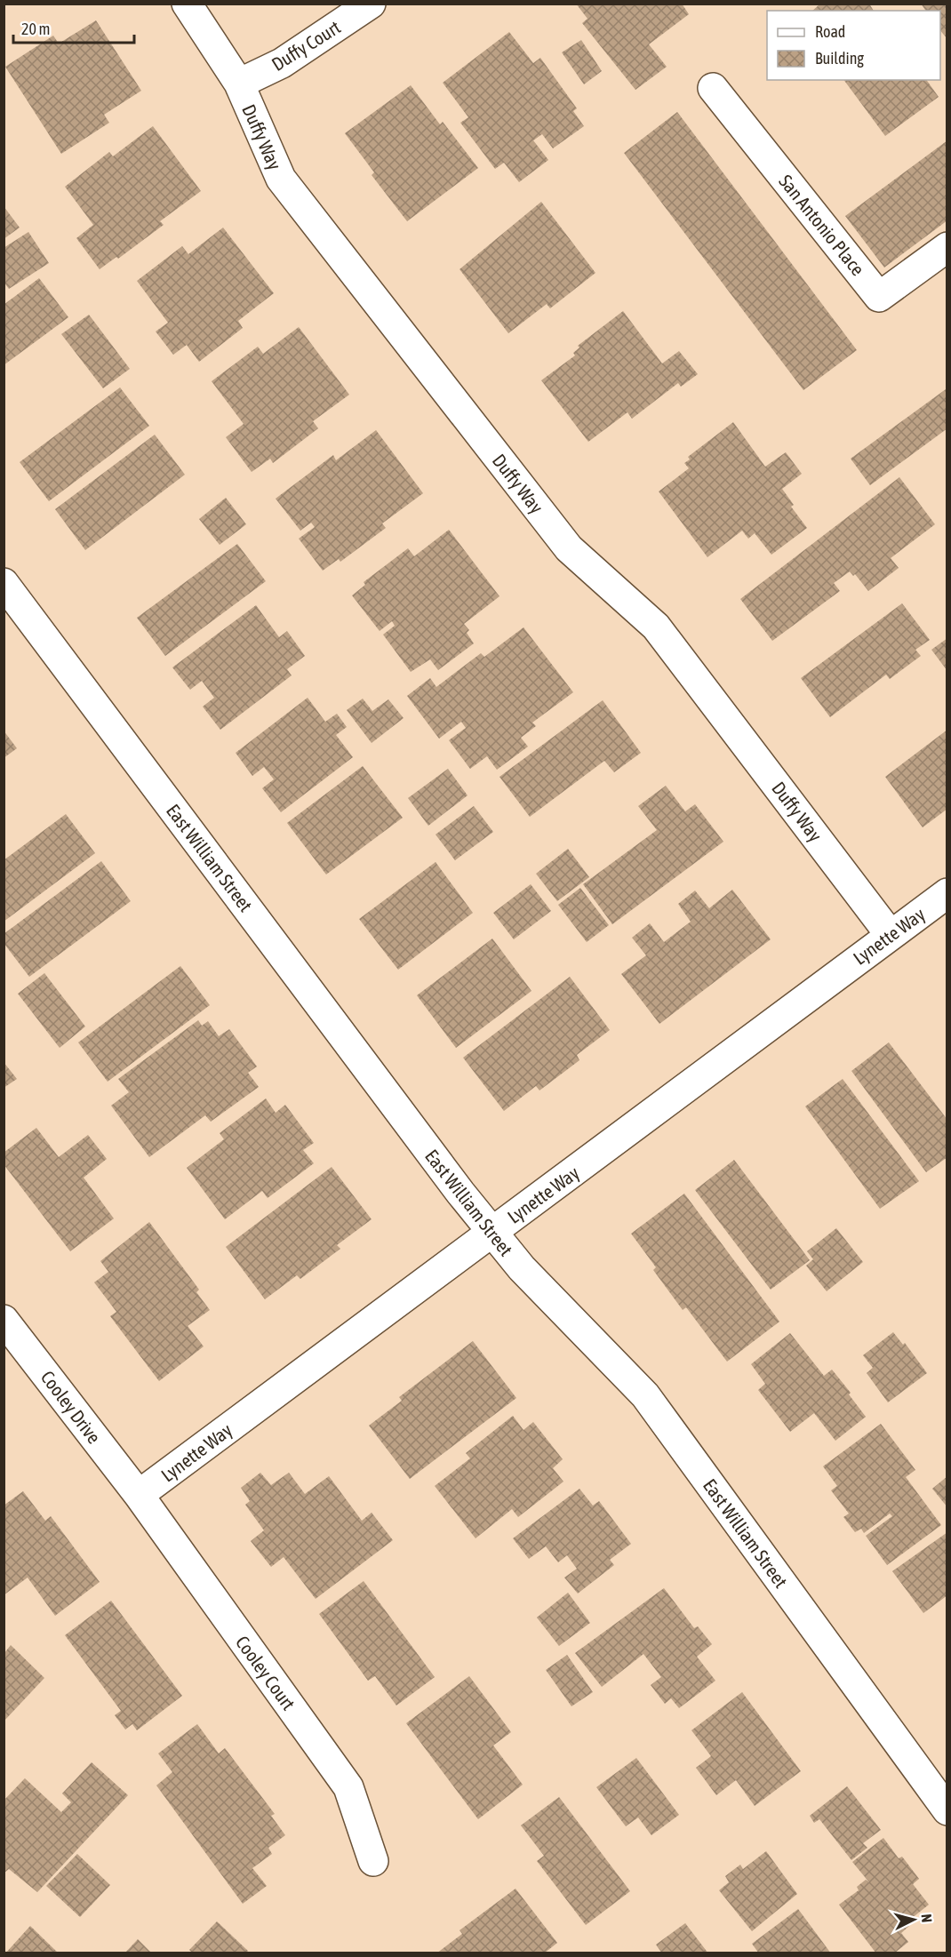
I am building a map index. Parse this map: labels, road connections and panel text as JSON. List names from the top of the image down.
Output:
{
  "streets": {
    "street": [
      "Duffy Court",
      "Duffy Way",
      "San Antonio Place",
      "East William Street",
      "Lynette Way",
      "Cooley Drive",
      "Cooley Court"
    ]
  },
  "crossings": [
    ["Duffy Court", "Duffy Way"],
    ["Duffy Way", "Lynette Way"],
    ["East William Street", "Lynette Way"],
    ["Lynette Way", "Cooley Drive"],
    ["Lynette Way", "Cooley Court"],
    ["Cooley Drive", "Cooley Court"]
  ],
  "legend": ["Road", "Building"],
  "scale_bar": "20 m",
  "north": "right"
}
